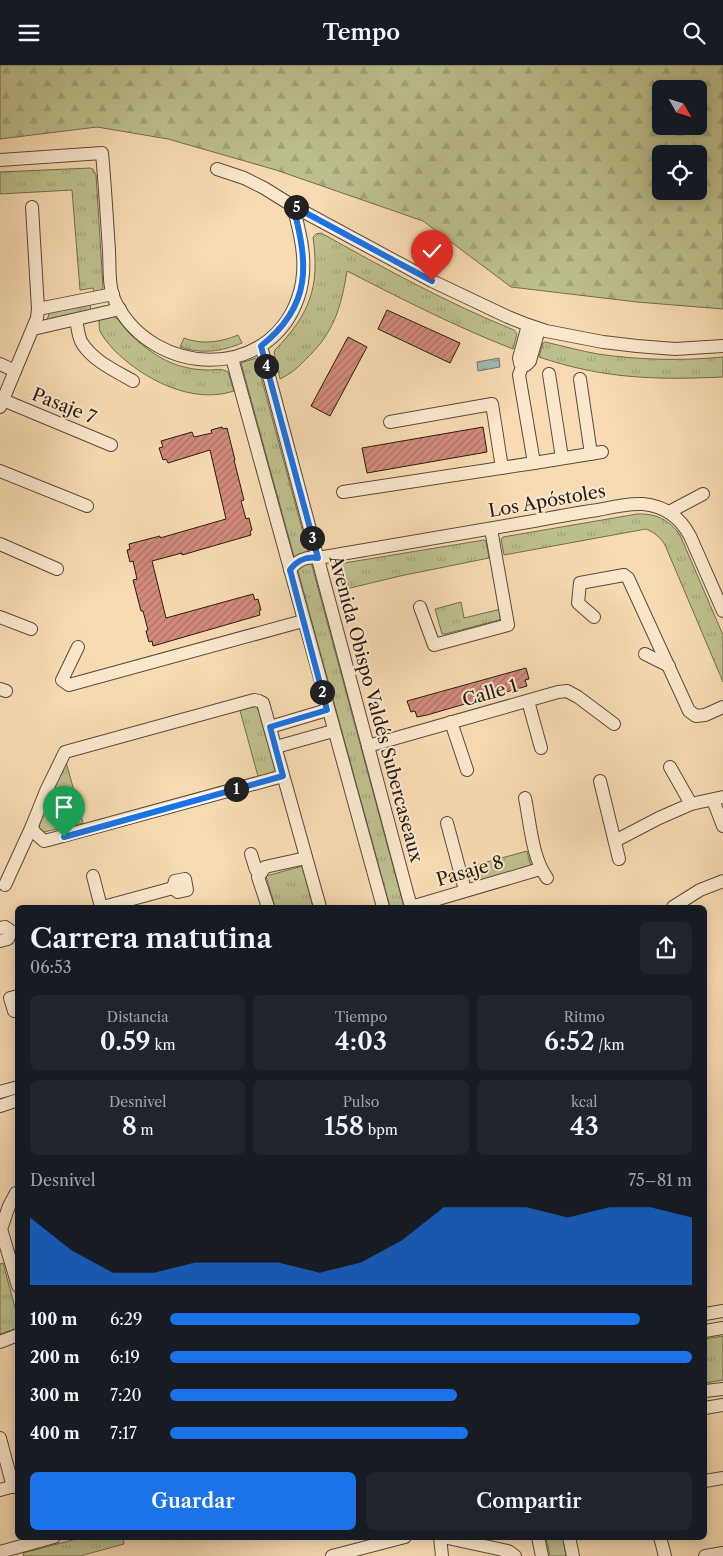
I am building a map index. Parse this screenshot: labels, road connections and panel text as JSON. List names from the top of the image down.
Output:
{
  "streets": {
    "street": [
      "Pasaje 7",
      "Los Apóstoles",
      "Calle 1",
      "Avenida Obispo Valdés Subercaseaux",
      "Pasaje 8"
    ]
  },
  "crossings": [
    ["Los Apóstoles", "Avenida Obispo Valdés Subercaseaux"],
    ["Calle 1", "Avenida Obispo Valdés Subercaseaux"]
  ],
  "north": "bottom right",
  "page": {
    "header": "Tempo",
    "pins": [
      "5",
      "4",
      "3",
      "2",
      "1"
    ],
    "heading": ["Carrera matutina", "06:53"],
    "stats": [
      ["Distancia", "0.59 km"],
      ["Tiempo", "4:03"],
      ["Ritmo", "6:52 /km"],
      ["Desnivel", "8 m"],
      ["Pulso", "158 bpm"],
      ["kcal", "43"]
    ],
    "chart": ["Desnivel", "75–81 m"],
    "list": [
      {
        "name": "100 m",
        "note": "6:29"
      },
      {
        "name": "200 m",
        "note": "6:19"
      },
      {
        "name": "300 m",
        "note": "7:20"
      },
      {
        "name": "400 m",
        "note": "7:17"
      }
    ],
    "buttons": ["Guardar", "Compartir"]
  }
}
